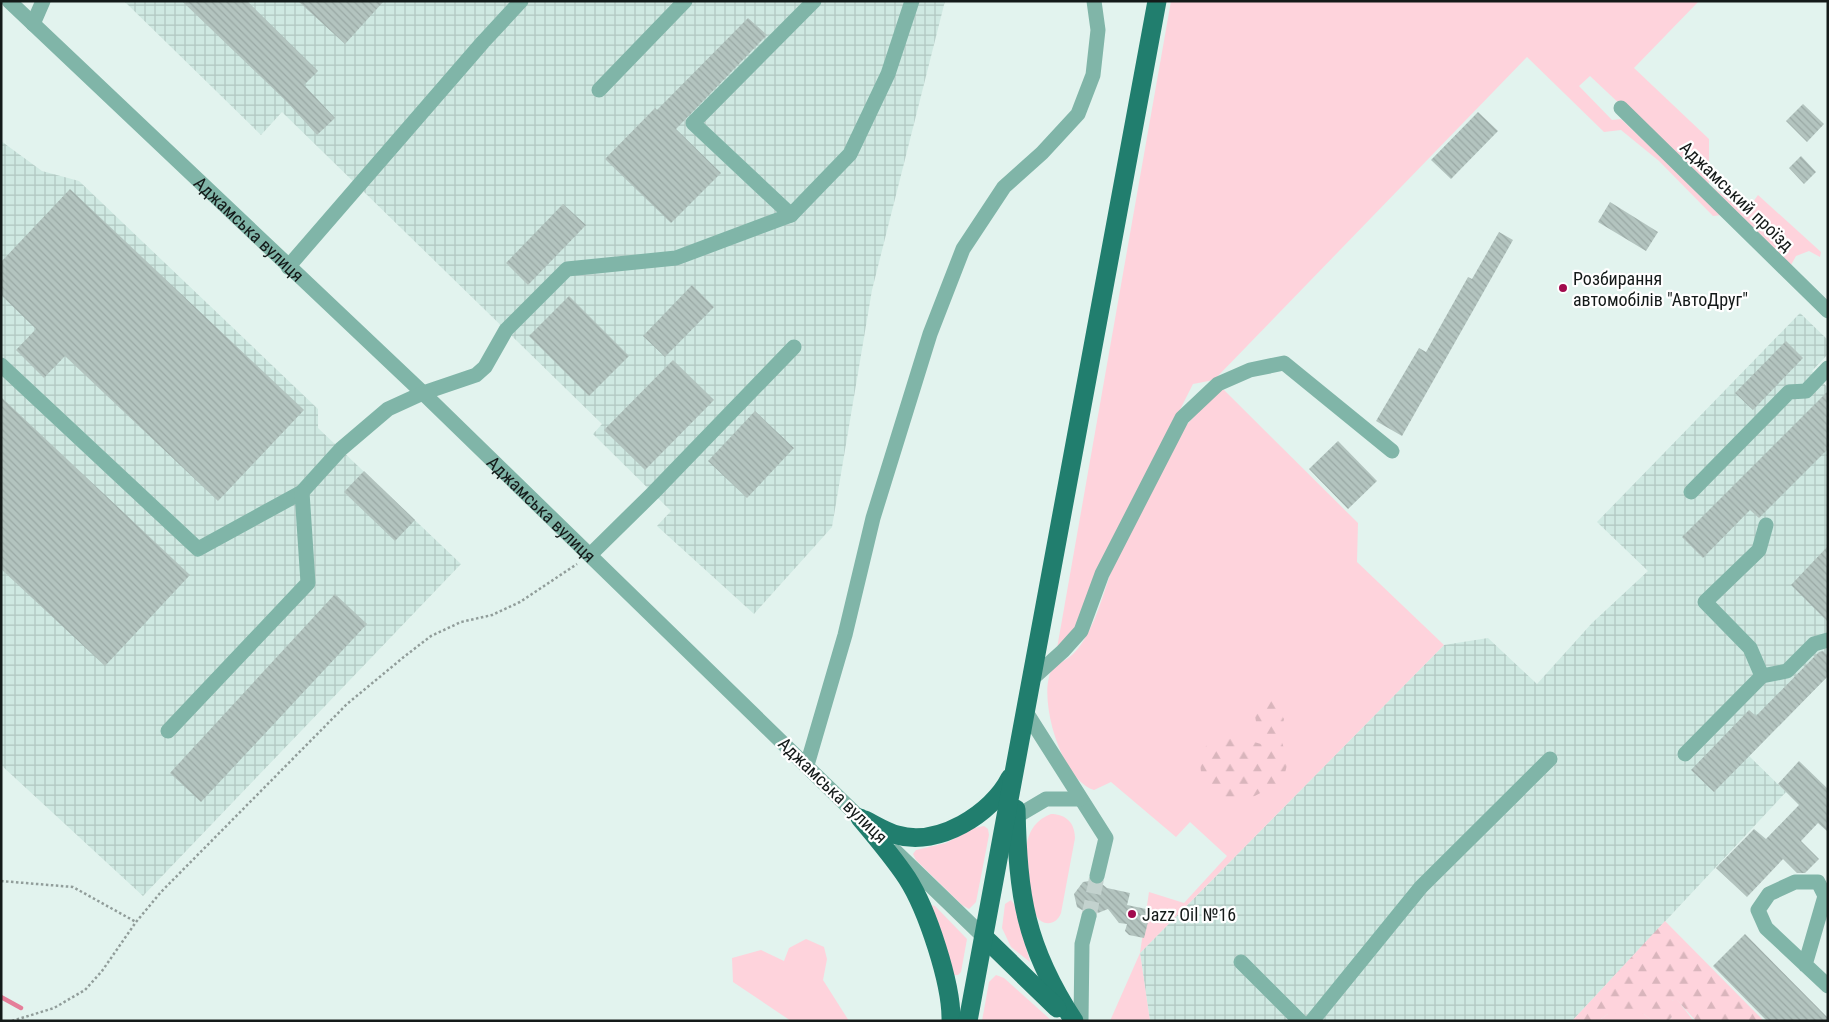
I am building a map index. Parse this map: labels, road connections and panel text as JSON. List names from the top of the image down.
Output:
{
  "streets": {
    "main road": ["Аджамська вулиця"],
    "street": ["Аджамський проїзд"]
  },
  "places": ["Розбирання автомобілів \"АвтоДруг\"", "Jazz Oil №16"]
}
